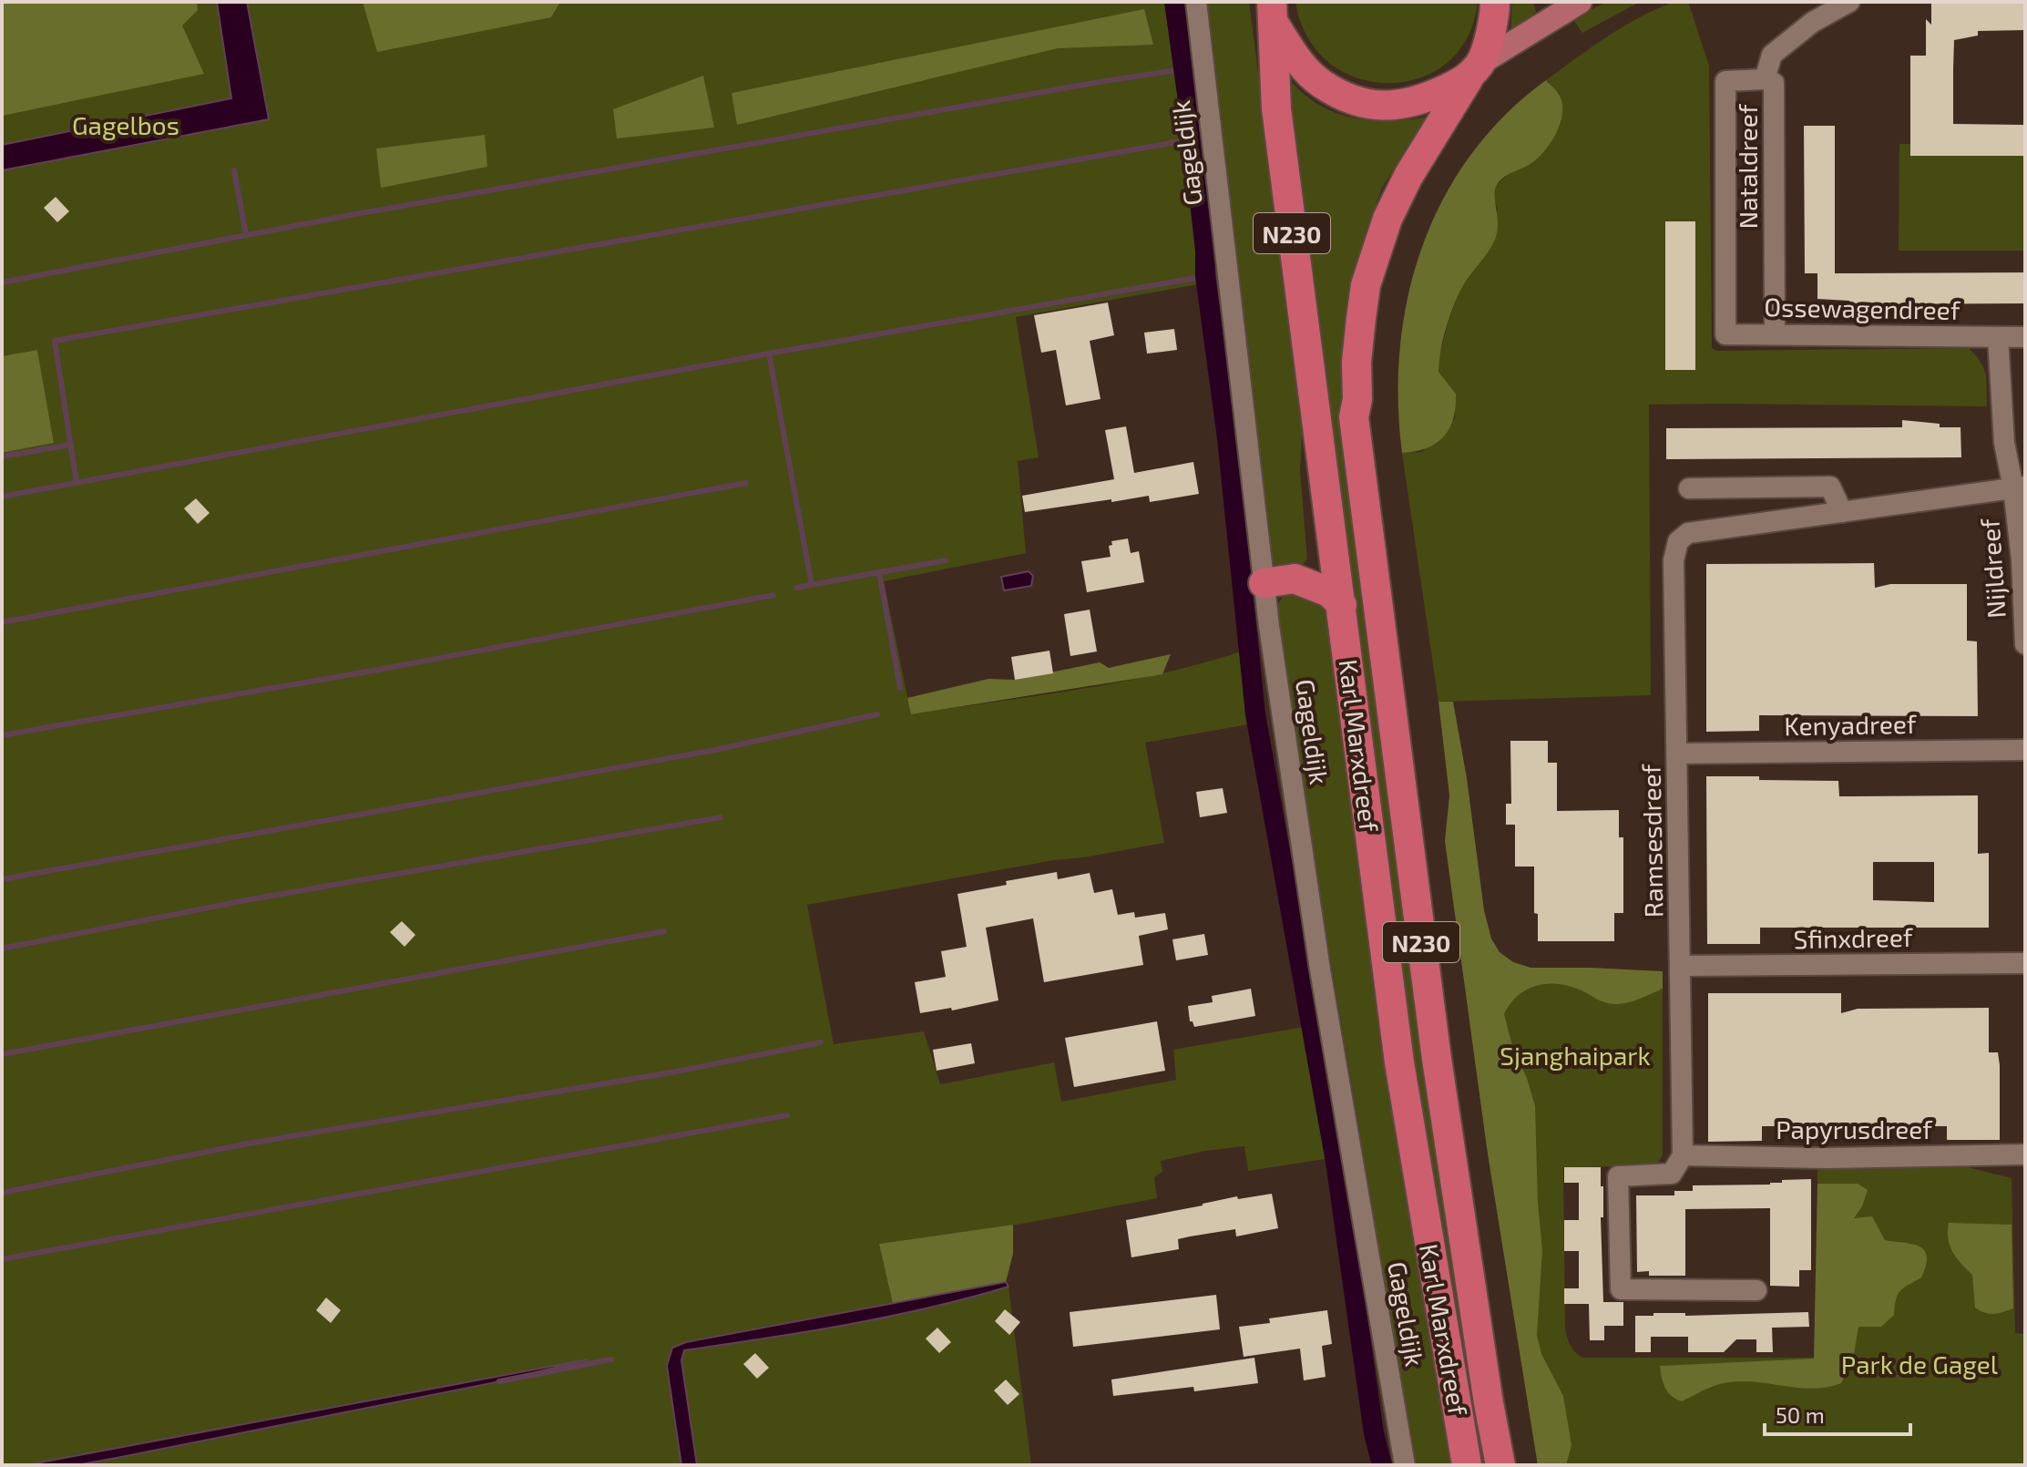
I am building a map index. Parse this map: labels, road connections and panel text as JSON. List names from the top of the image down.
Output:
{
  "streets": {
    "highway": ["N230", "Karl Marxdreef"],
    "street": [
      "Gageldijk",
      "Nataldreef",
      "Ossewagendreef",
      "Nijldreef",
      "Kenyadreef",
      "Ramsesdreef",
      "Sfinxdreef",
      "Papyrusdreef"
    ]
  },
  "crossings": [
    ["Nataldreef", "Ossewagendreef"],
    ["N230", "Karl Marxdreef"],
    ["Kenyadreef", "Ramsesdreef"],
    ["Ramsesdreef", "Sfinxdreef"],
    ["Ramsesdreef", "Papyrusdreef"]
  ],
  "parks": ["Gagelbos", "Sjanghaipark", "Park de Gagel"],
  "scale_bar": "50 m"
}
